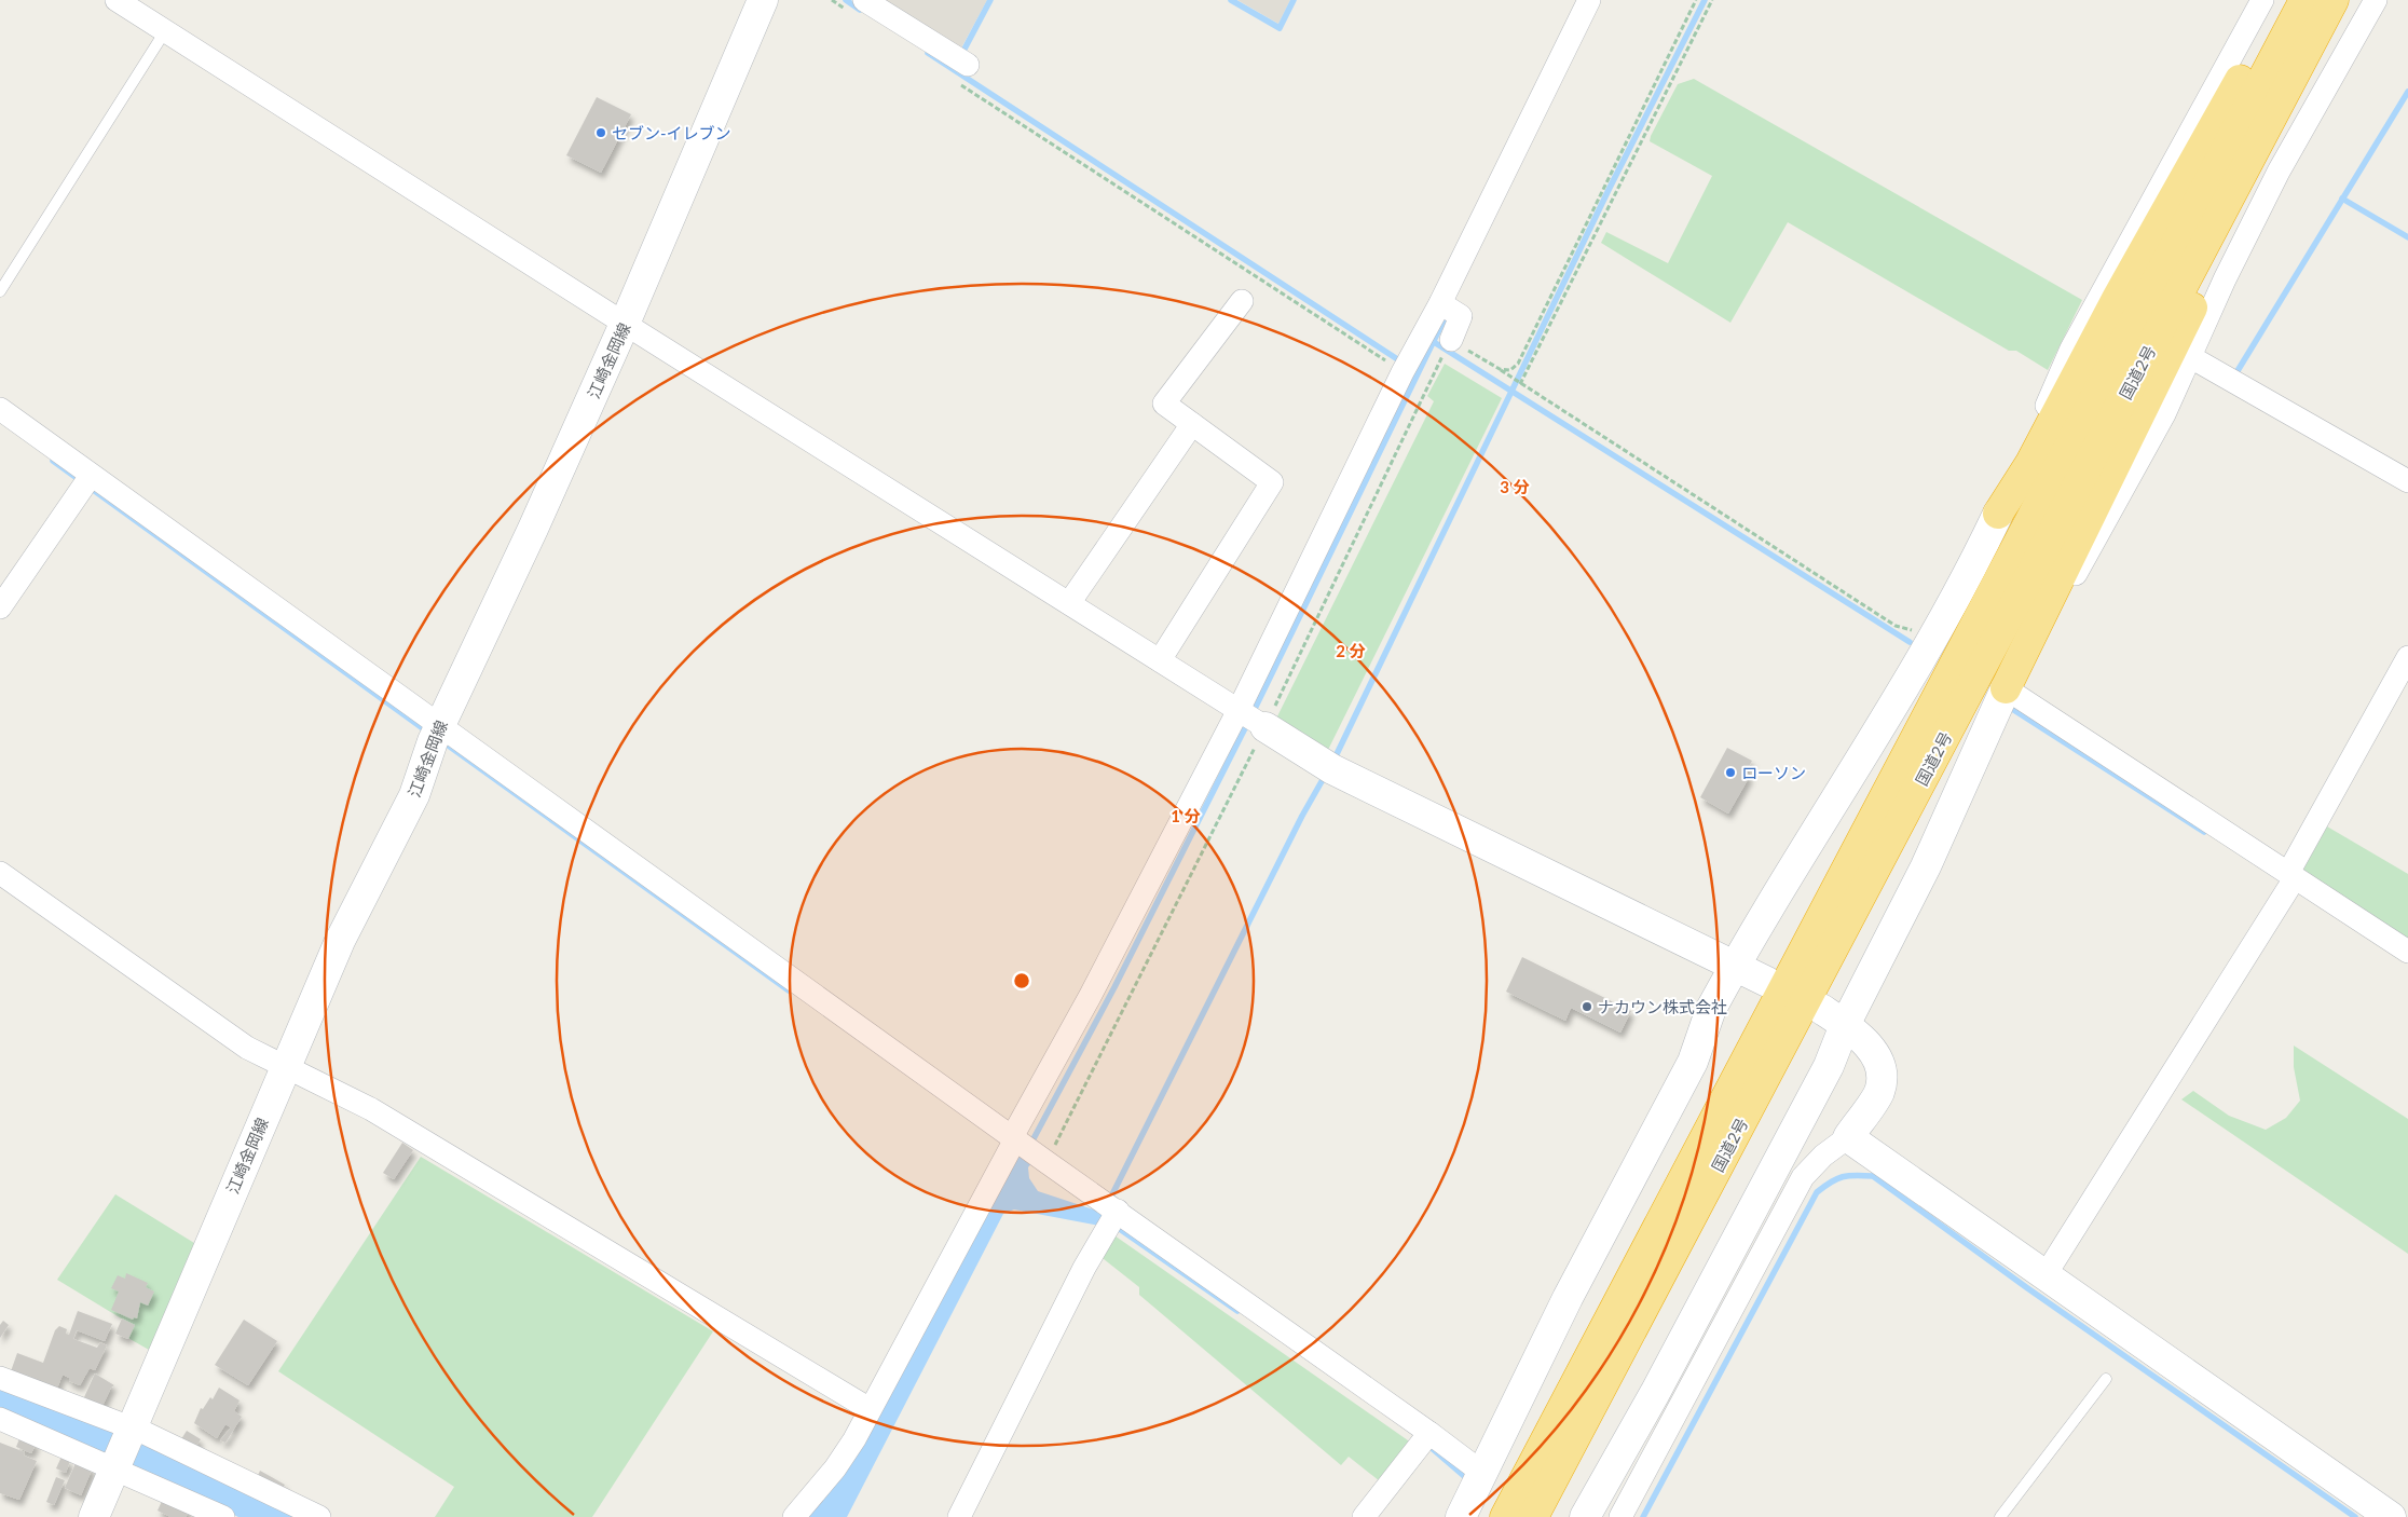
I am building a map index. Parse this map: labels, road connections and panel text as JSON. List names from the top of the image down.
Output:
{
  "streets": {
    "highway": ["国道2号"],
    "street": ["江崎金岡線"]
  },
  "places": ["セブン-イレブン", "ローソン", "ナカウン株式会社"],
  "rings": ["3 分", "2 分", "1 分"]
}
